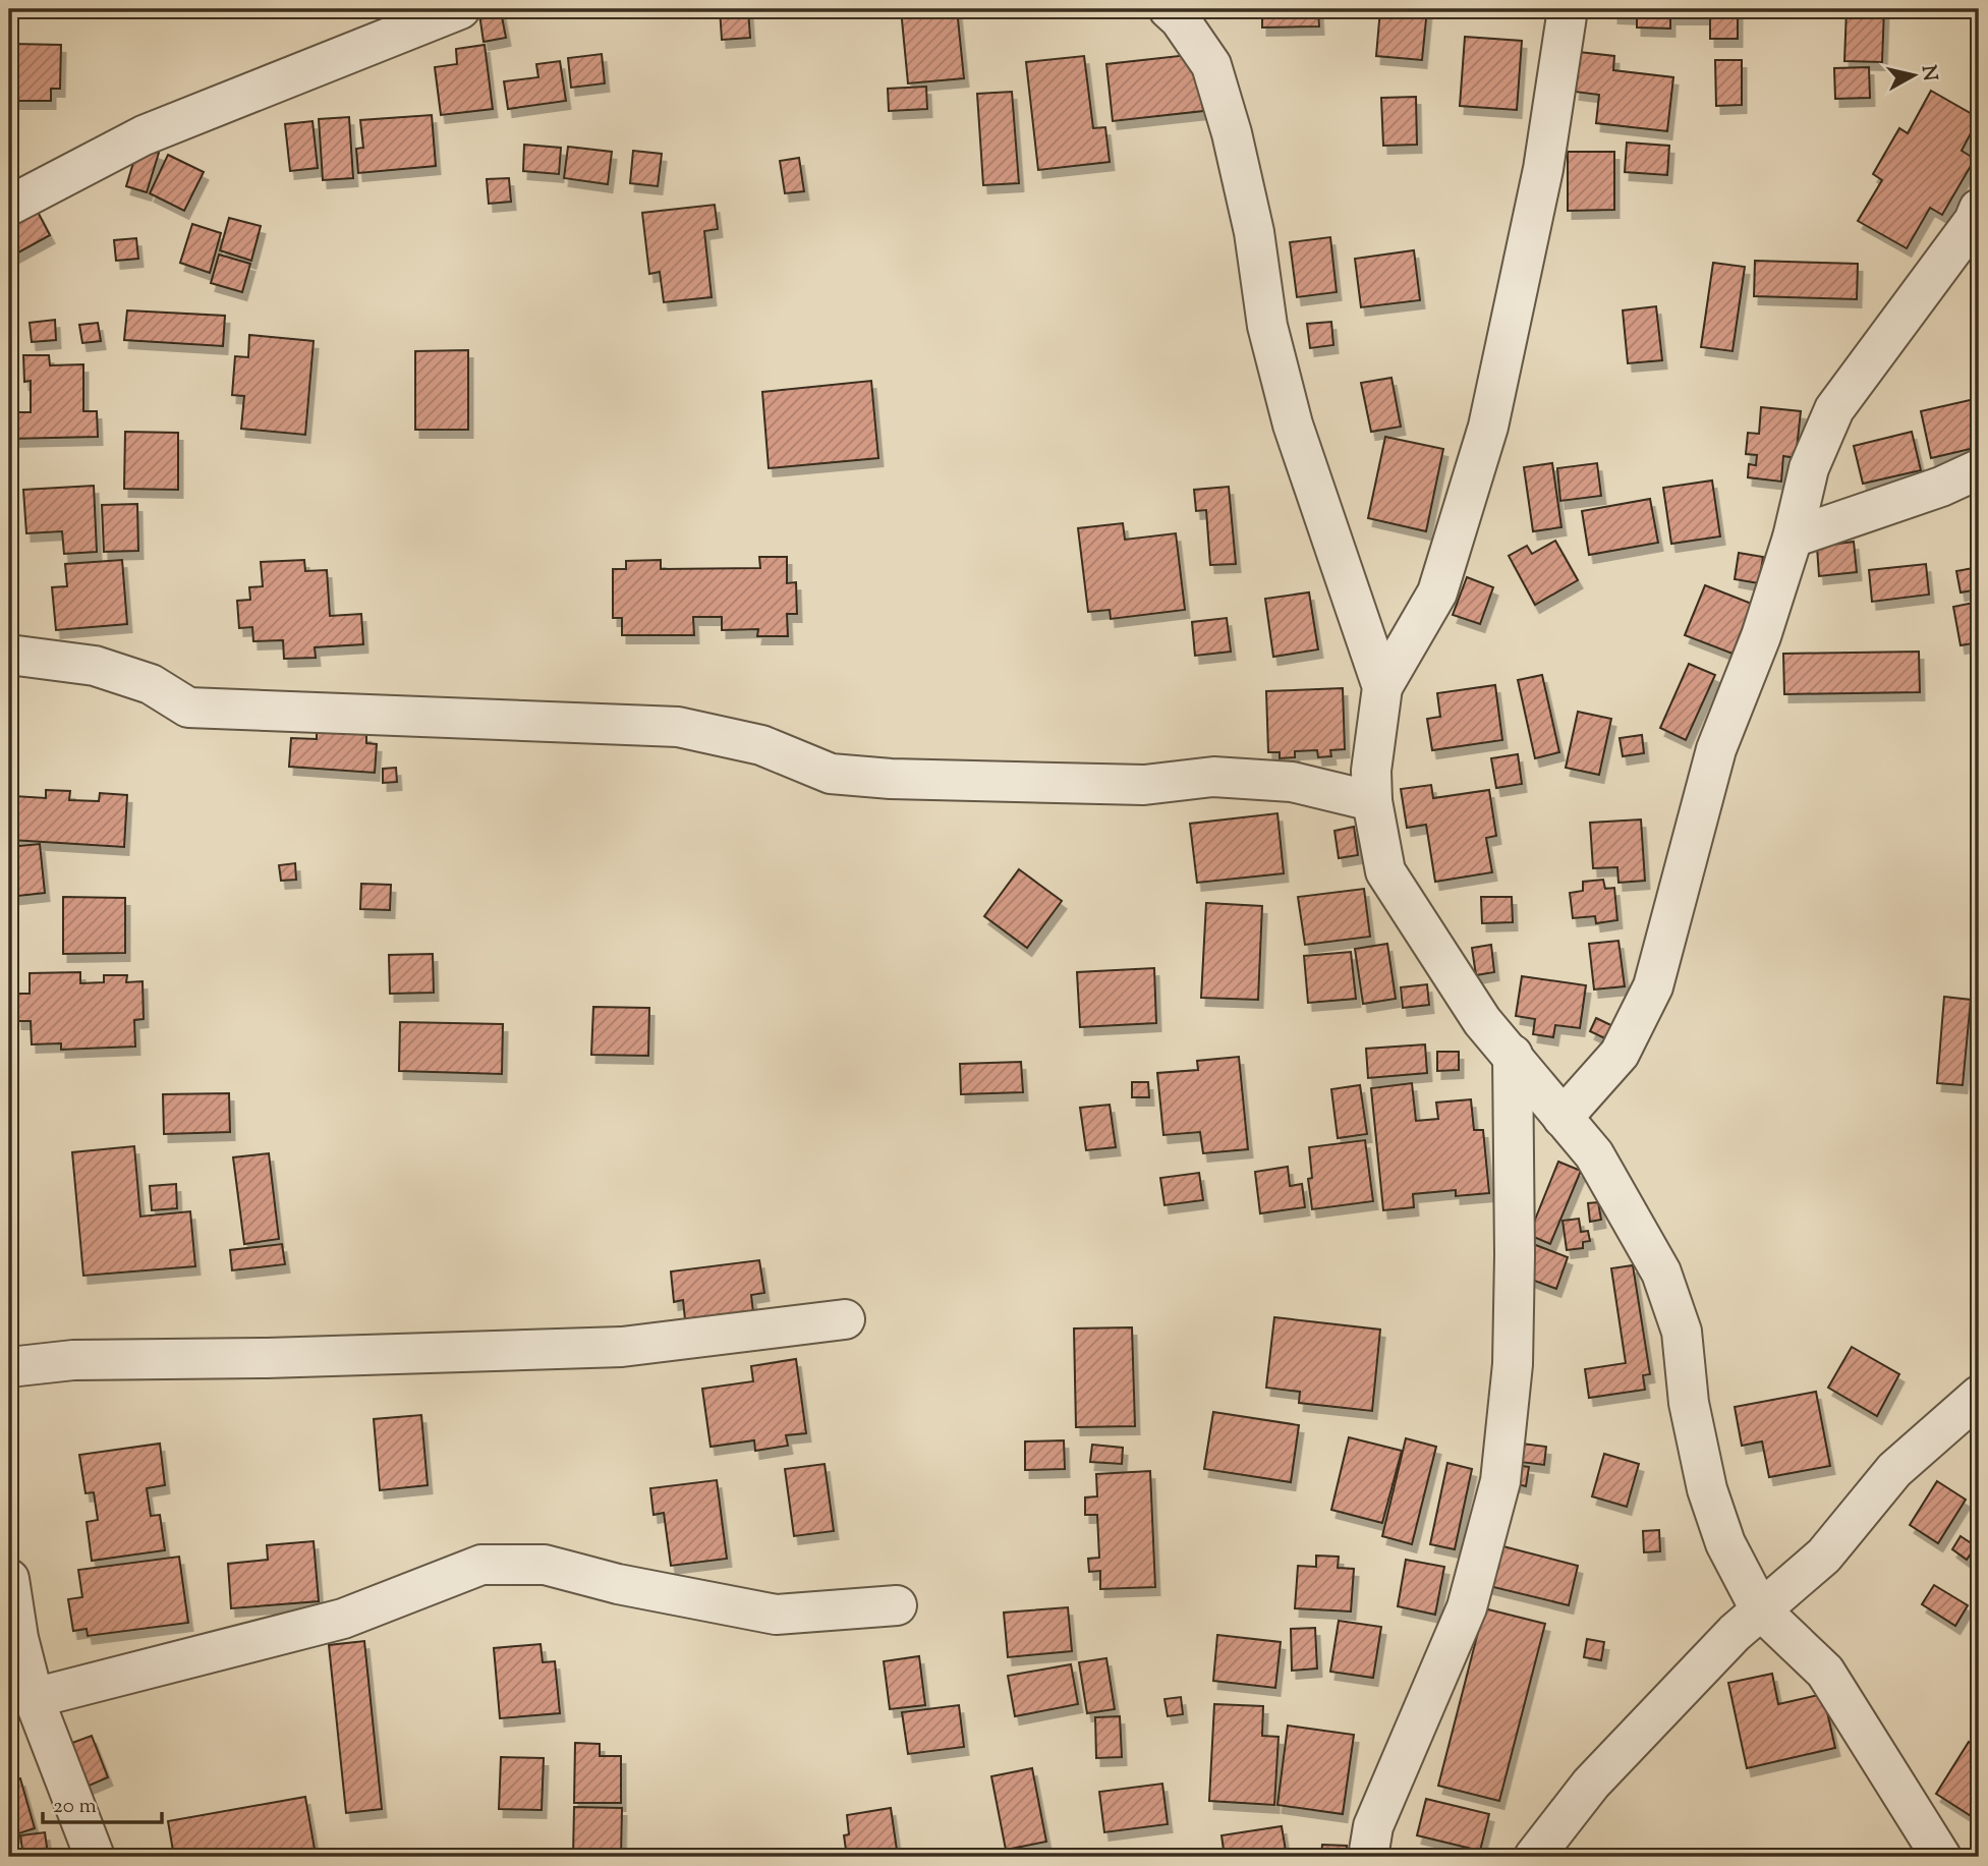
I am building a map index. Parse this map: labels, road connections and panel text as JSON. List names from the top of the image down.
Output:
{
  "scale_bar": "20 m",
  "north": "right"
}
